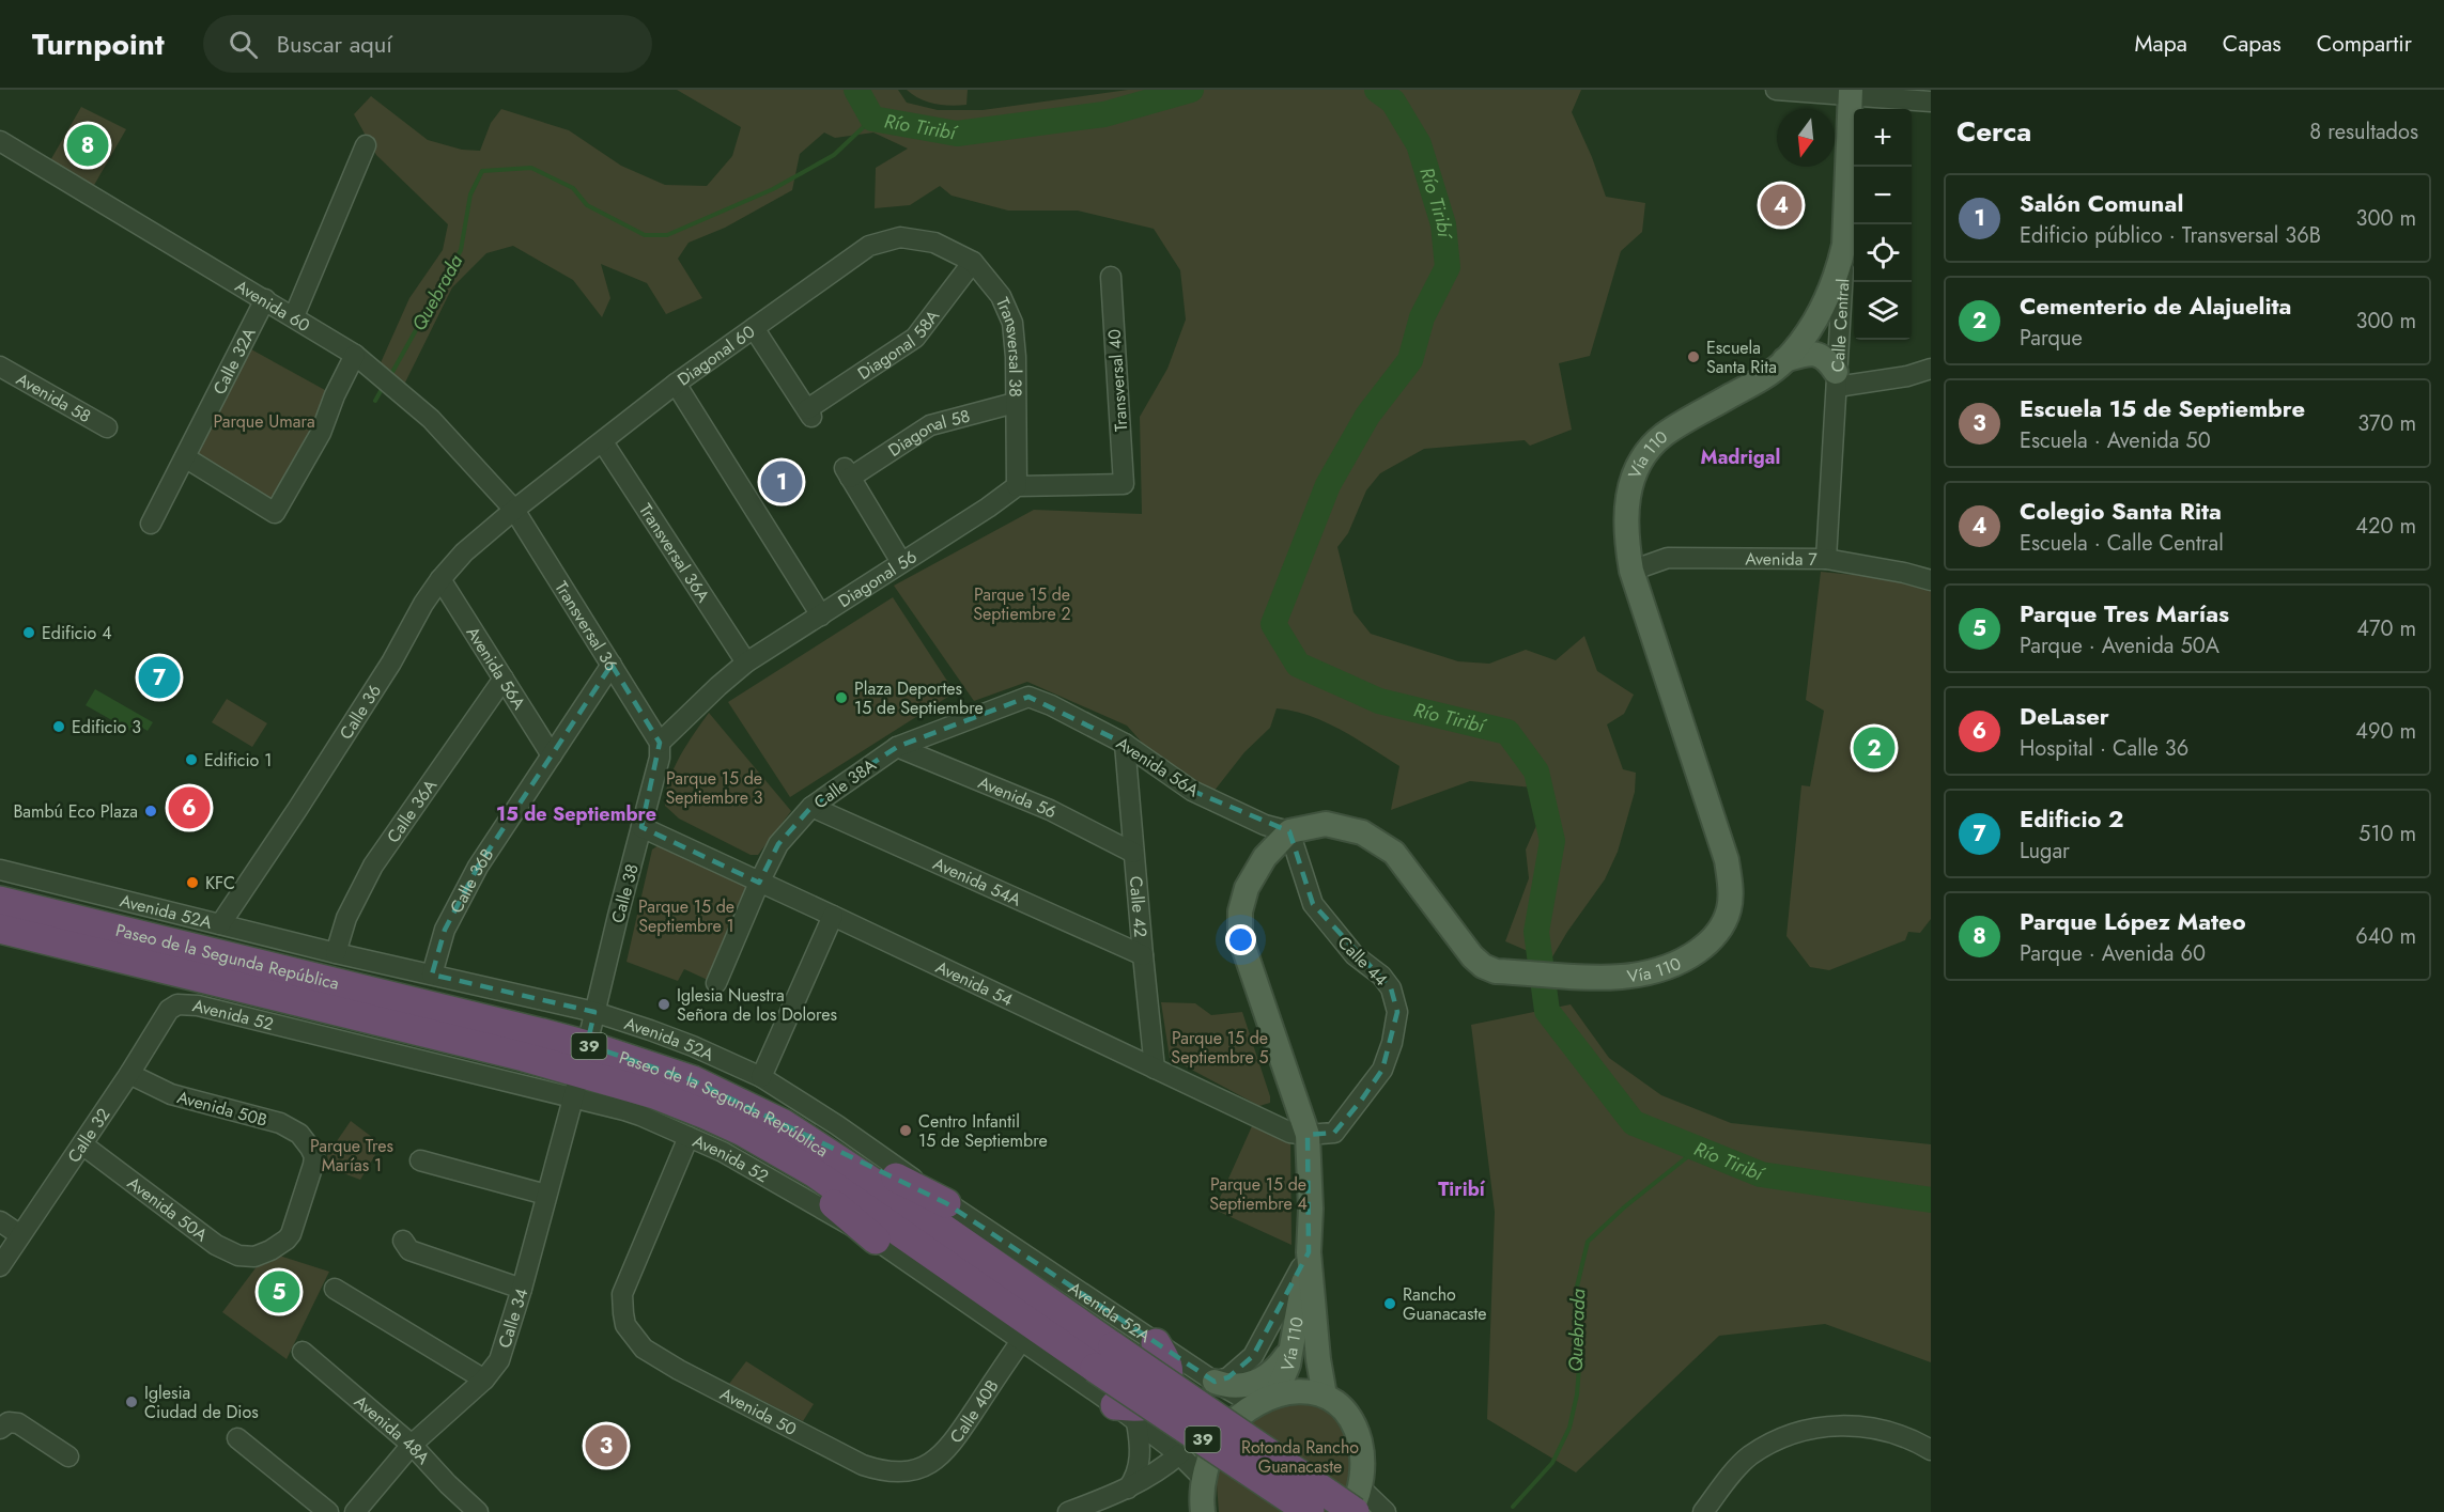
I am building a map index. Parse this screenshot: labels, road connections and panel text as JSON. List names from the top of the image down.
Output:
{
  "streets": {
    "highway": ["Paseo de la Segunda República", "39"],
    "main road": ["Calle Central", "Vía 110"],
    "street": [
      "Avenida 60",
      "Diagonal 58A",
      "Transversal 38",
      "Diagonal 60",
      "Calle 32A",
      "Transversal 40",
      "Avenida 58",
      "Diagonal 58",
      "Transversal 36A",
      "Avenida 7",
      "Diagonal 56",
      "Transversal 36",
      "Avenida 56A",
      "Calle 36",
      "Calle 38A",
      "Avenida 56",
      "Calle 36A",
      "Calle 36B",
      "Avenida 54A",
      "Calle 38",
      "Calle 42",
      "Avenida 52A",
      "Calle 44",
      "Avenida 54",
      "Avenida 52",
      "Avenida 50B",
      "Calle 32",
      "Avenida 50A",
      "Calle 34",
      "Avenida 50",
      "Calle 40B",
      "Avenida 48A"
    ]
  },
  "crossings": [
    ["Avenida 60", "Diagonal 60"],
    ["Avenida 60", "Calle 32A"],
    ["Avenida 60", "Transversal 36"],
    ["Avenida 60", "Calle 36"],
    ["Calle Central", "Vía 110"],
    ["Calle Central", "Avenida 7"],
    ["Diagonal 58A", "Transversal 38"],
    ["Diagonal 58A", "Diagonal 60"],
    ["Transversal 38", "Diagonal 60"],
    ["Transversal 38", "Transversal 40"],
    ["Transversal 38", "Diagonal 58"],
    ["Transversal 38", "Diagonal 56"],
    ["Diagonal 60", "Transversal 36A"],
    ["Diagonal 60", "Transversal 36"],
    ["Diagonal 60", "Calle 36"],
    ["Transversal 40", "Diagonal 56"],
    ["Diagonal 58", "Diagonal 56"],
    ["Vía 110", "Avenida 7"],
    ["Vía 110", "Avenida 56A"],
    ["Vía 110", "Avenida 52A"],
    ["Vía 110", "Calle 44"],
    ["Vía 110", "Avenida 54"],
    ["Transversal 36A", "Diagonal 56"],
    ["Diagonal 56", "Transversal 36"],
    ["Diagonal 56", "Calle 38"],
    ["Transversal 36", "Calle 36"],
    ["Transversal 36", "Calle 36B"],
    ["Transversal 36", "Calle 38"],
    ["Avenida 56A", "Calle 36"],
    ["Avenida 56A", "Calle 38A"],
    ["Avenida 56A", "Calle 36A"],
    ["Avenida 56A", "Calle 36B"],
    ["Avenida 56A", "Calle 42"],
    ["Avenida 56A", "Calle 44"],
    ["Calle 36", "Avenida 52A"],
    ["Calle 38A", "Avenida 56"],
    ["Calle 38A", "Avenida 54A"],
    ["Calle 38A", "Avenida 54"],
    ["Avenida 56", "Calle 42"],
    ["Calle 36A", "Avenida 52A"],
    ["Calle 36B", "Avenida 52A"],
    ["Avenida 54A", "Calle 42"],
    ["Calle 38", "Avenida 52A"],
    ["Calle 38", "Paseo de la Segunda República"],
    ["Calle 38", "Avenida 54"],
    ["Calle 38", "Avenida 52"],
    ["Calle 38", "Calle 34"],
    ["Calle 42", "Avenida 54"],
    ["Paseo de la Segunda República", "Avenida 52"],
    ["Paseo de la Segunda República", "Calle 34"],
    ["Calle 44", "Avenida 54"],
    ["Avenida 52", "Calle 32"],
    ["Avenida 52", "Calle 34"],
    ["Avenida 52", "Avenida 50"],
    ["Avenida 52", "Calle 40B"],
    ["Avenida 50B", "Calle 32"],
    ["Avenida 50B", "Avenida 50A"],
    ["Calle 32", "Avenida 50A"],
    ["Calle 34", "Avenida 48A"],
    ["Avenida 50", "Calle 40B"]
  ],
  "districts": ["Madrigal", "15 de Septiembre", "Tiribí"],
  "water": ["Río Tiribí", "Quebrada"],
  "parks": [
    "Parque Umara",
    "Parque 15 de Septiembre 2",
    "Parque 15 de Septiembre 3",
    "Parque 15 de Septiembre 1",
    "Parque 15 de Septiembre 5",
    "Parque Tres Marías 1",
    "Parque 15 de Septiembre 4",
    "Rotonda Rancho Guanacaste"
  ],
  "places": [
    "Escuela Santa Rita",
    "Edificio 4",
    "Plaza Deportes 15 de Septiembre",
    "Edificio 3",
    "Edificio 1",
    "Bambú Eco Plaza",
    "KFC",
    "Iglesia Nuestra Señora de los Dolores",
    "Centro Infantil 15 de Septiembre",
    "Rancho Guanacaste",
    "Iglesia Ciudad de Dios"
  ],
  "north": "bottom",
  "page": {
    "header": "Turnpoint",
    "search": "Buscar aquí",
    "nav": ["Mapa", "Capas", "Compartir"],
    "heading": ["Cerca", "8 resultados"],
    "map_buttons": ["+", "−"],
    "pins": [
      "8",
      "4",
      "1",
      "7",
      "2",
      "6",
      "5",
      "3"
    ],
    "list": [
      {
        "mark": "1",
        "name": "Salón Comunal",
        "note": "Edificio público · Transversal 36B",
        "value": "300 m"
      },
      {
        "mark": "2",
        "name": "Cementerio de Alajuelita",
        "note": "Parque",
        "value": "300 m"
      },
      {
        "mark": "3",
        "name": "Escuela 15 de Septiembre",
        "note": "Escuela · Avenida 50",
        "value": "370 m"
      },
      {
        "mark": "4",
        "name": "Colegio Santa Rita",
        "note": "Escuela · Calle Central",
        "value": "420 m"
      },
      {
        "mark": "5",
        "name": "Parque Tres Marías",
        "note": "Parque · Avenida 50A",
        "value": "470 m"
      },
      {
        "mark": "6",
        "name": "DeLaser",
        "note": "Hospital · Calle 36",
        "value": "490 m"
      },
      {
        "mark": "7",
        "name": "Edificio 2",
        "note": "Lugar",
        "value": "510 m"
      },
      {
        "mark": "8",
        "name": "Parque López Mateo",
        "note": "Parque · Avenida 60",
        "value": "640 m"
      }
    ]
  }
}
